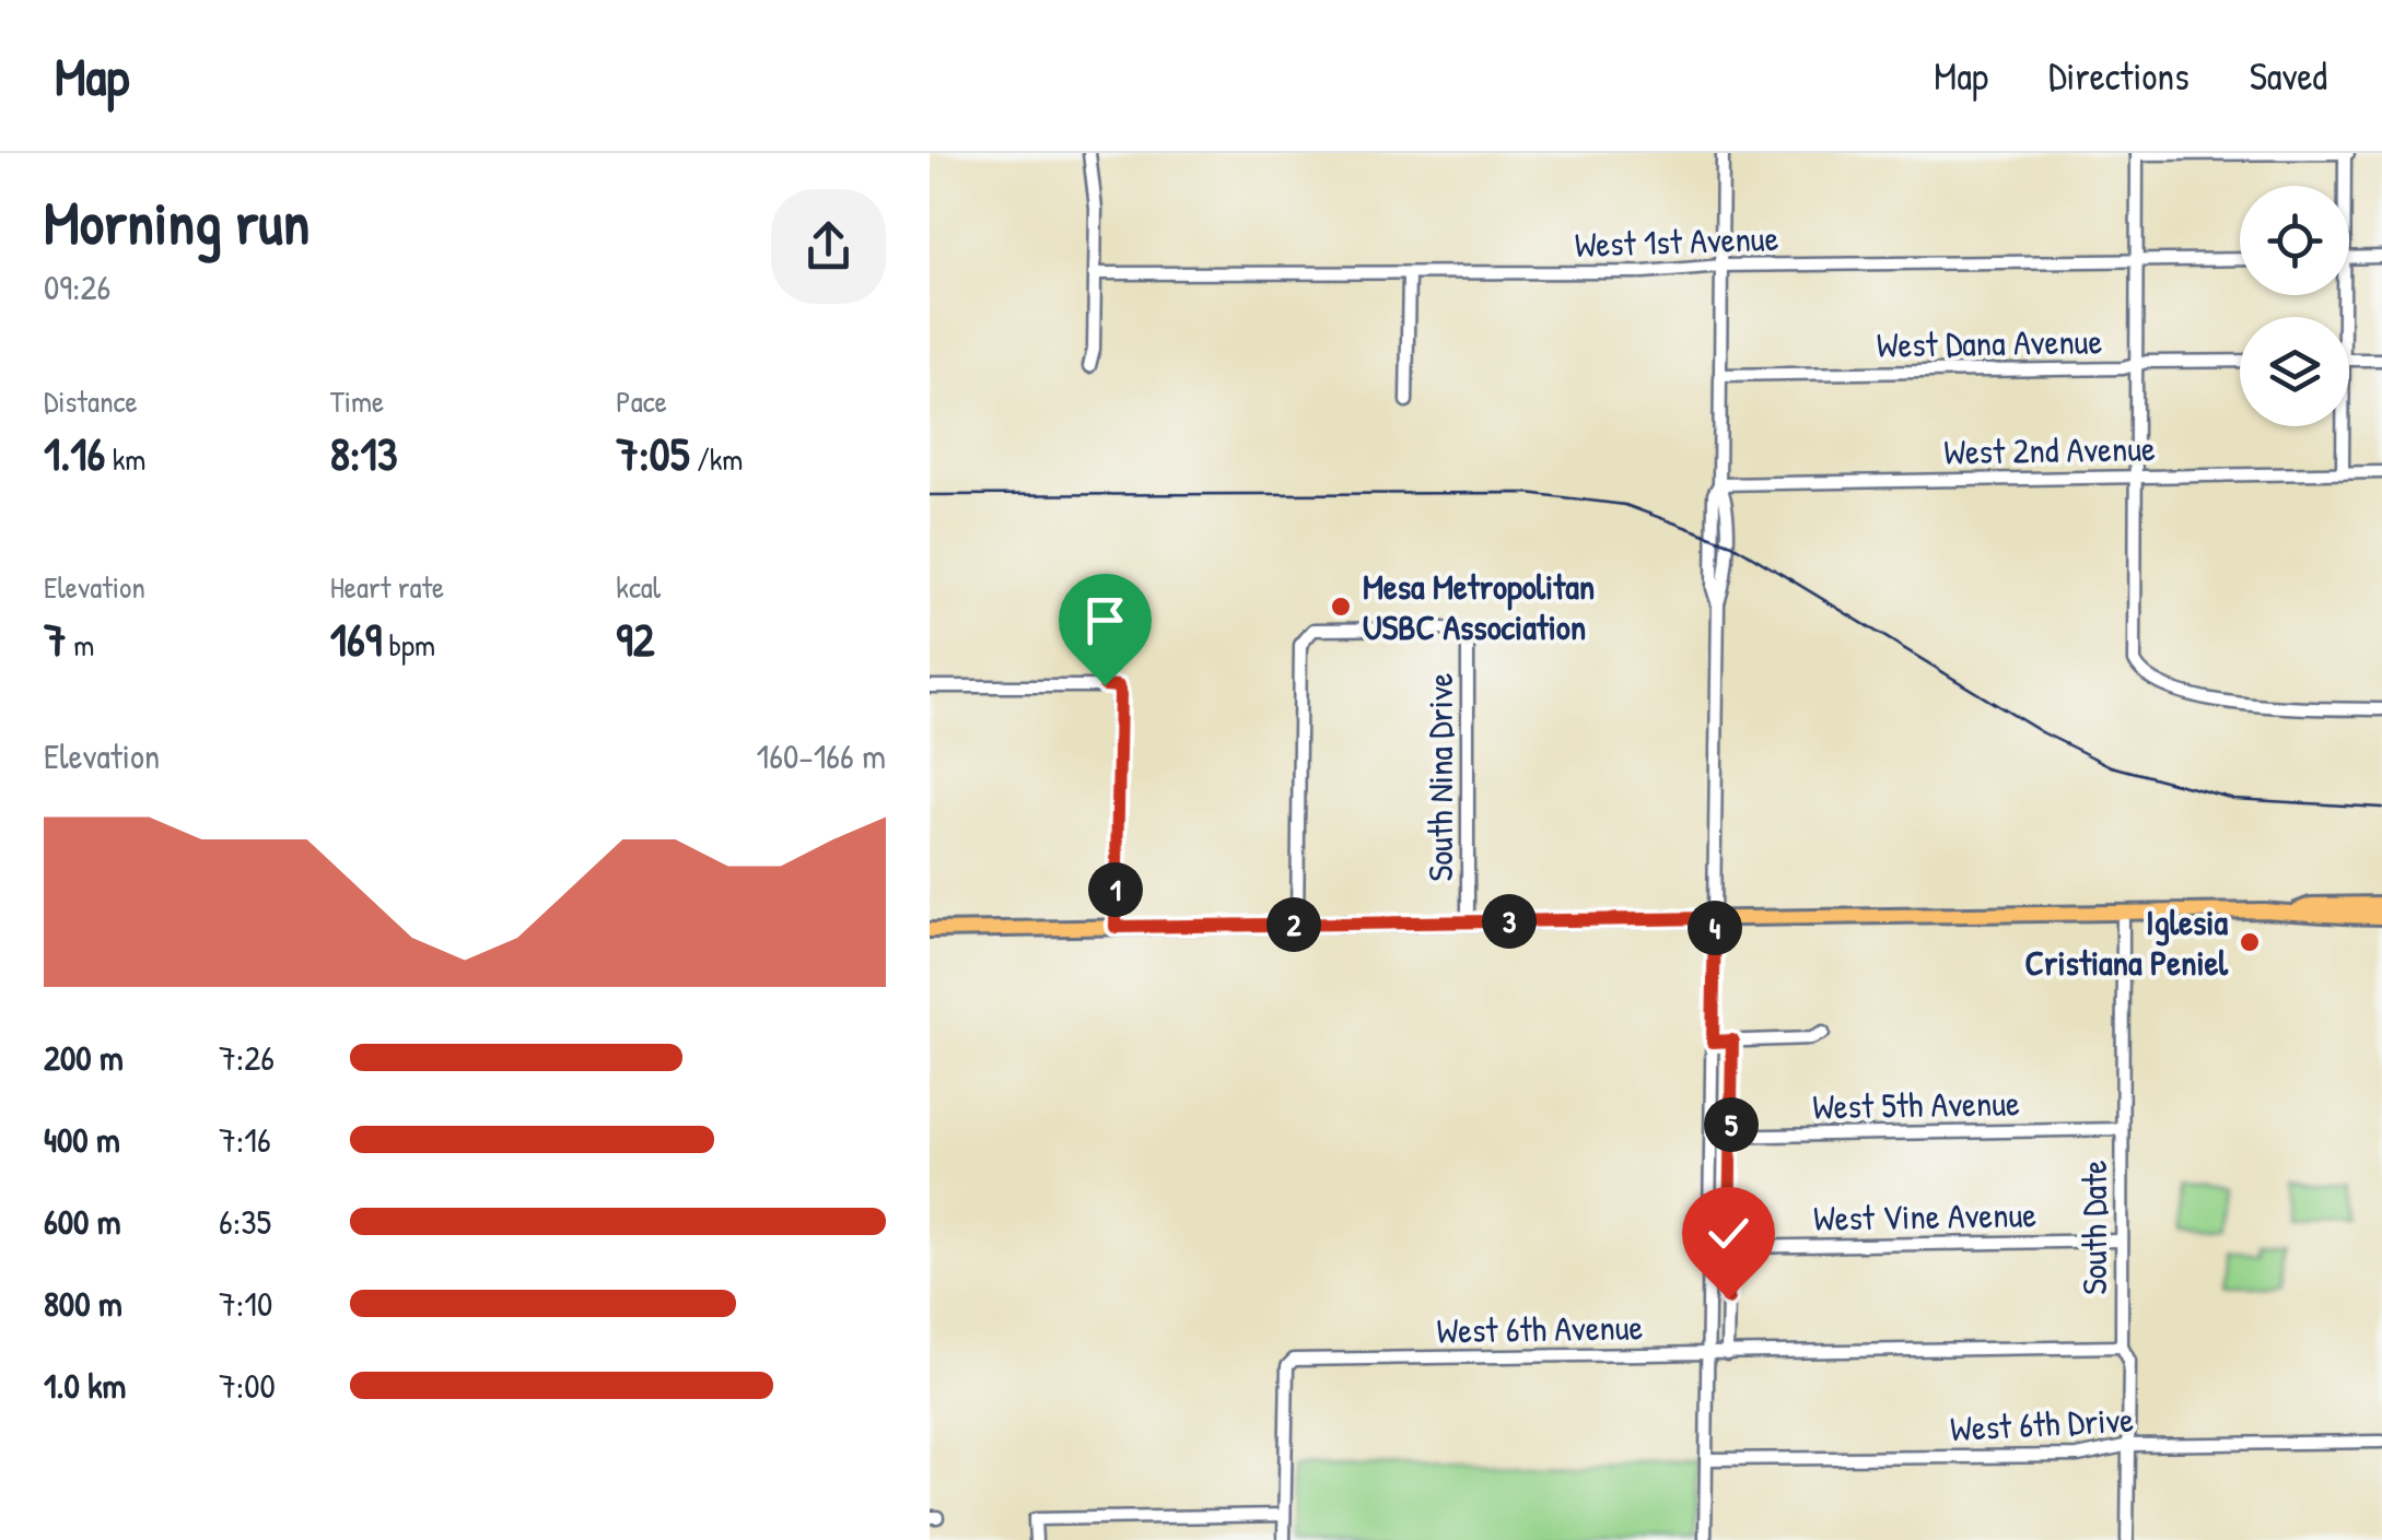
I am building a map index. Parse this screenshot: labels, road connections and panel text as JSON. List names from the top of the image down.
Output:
{
  "streets": {
    "street": [
      "West 1st Avenue",
      "West Dana Avenue",
      "West 2nd Avenue",
      "South Nina Drive",
      "West 5th Avenue",
      "West Vine Avenue",
      "South Date",
      "West 6th Avenue",
      "West 6th Drive"
    ]
  },
  "crossings": [
    ["West 5th Avenue", "South Date"],
    ["West Vine Avenue", "South Date"],
    ["South Date", "West 6th Avenue"],
    ["South Date", "West 6th Drive"]
  ],
  "places": ["Mesa Metropolitan USBC Association", "Iglesia Cristiana Peniel"],
  "page": {
    "header": "Map",
    "nav": ["Map", "Directions", "Saved"],
    "heading": ["Morning run", "09:26"],
    "stats": [
      ["Distance", "1.16 km"],
      ["Time", "8:13"],
      ["Pace", "7:05 /km"],
      ["Elevation", "7 m"],
      ["Heart rate", "169 bpm"],
      ["kcal", "92"]
    ],
    "chart": ["Elevation", "160–166 m"],
    "pins": [
      "1",
      "3",
      "2",
      "4",
      "5"
    ],
    "list": [
      {
        "name": "200 m",
        "note": "7:26"
      },
      {
        "name": "400 m",
        "note": "7:16"
      },
      {
        "name": "600 m",
        "note": "6:35"
      },
      {
        "name": "800 m",
        "note": "7:10"
      },
      {
        "name": "1.0 km",
        "note": "7:00"
      }
    ]
  }
}
